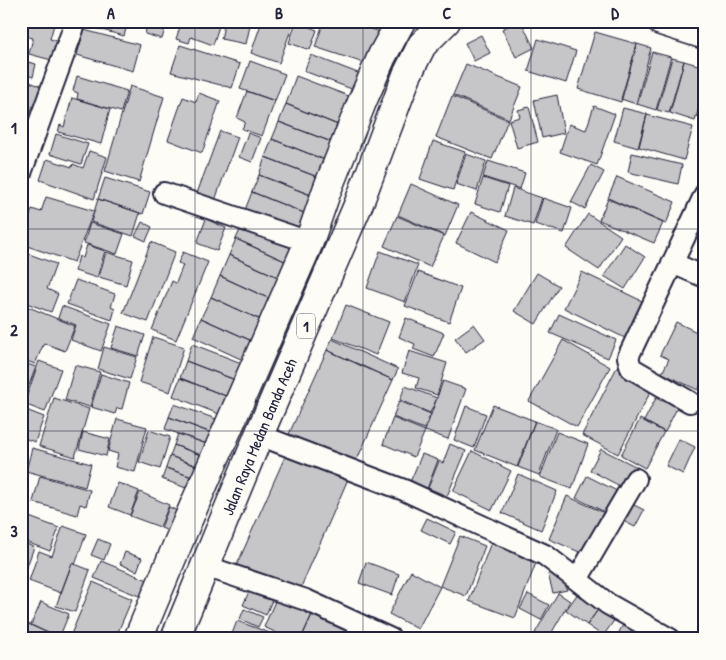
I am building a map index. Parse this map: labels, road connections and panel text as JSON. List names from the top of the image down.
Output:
{
  "streets": {
    "main road": ["1", "Jalan Raya Medan Banda Aceh"]
  },
  "grid": {
    "columns": [
      "A",
      "B",
      "C",
      "D"
    ],
    "rows": ["1", "2", "3"]
  }
}
